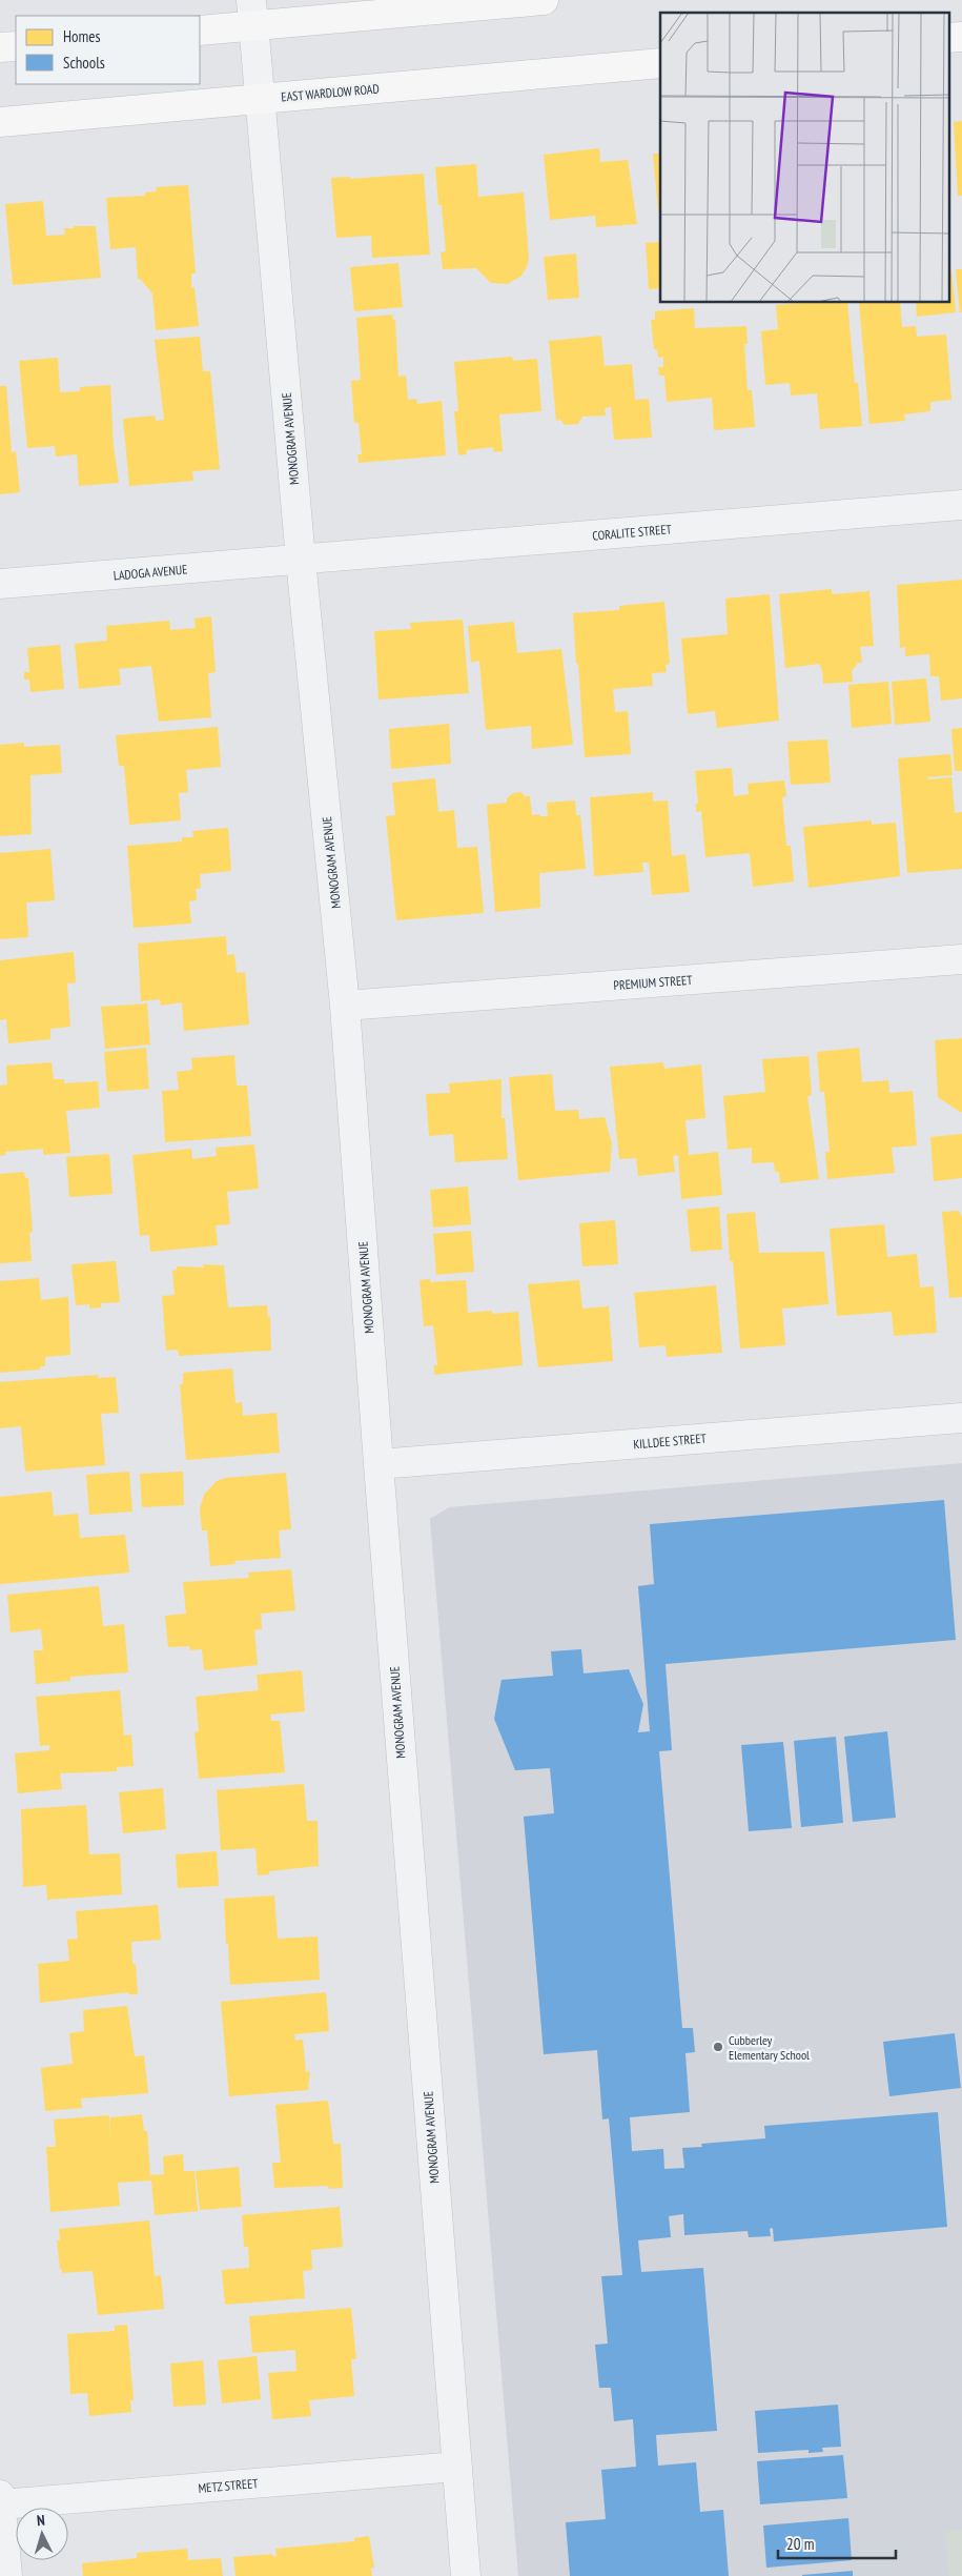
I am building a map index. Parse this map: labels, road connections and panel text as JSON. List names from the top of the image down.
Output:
{
  "streets": {
    "main road": ["EAST WARDLOW ROAD"],
    "street": [
      "MONOGRAM AVENUE",
      "CORALITE STREET",
      "LADOGA AVENUE",
      "PREMIUM STREET",
      "KILLDEE STREET",
      "METZ STREET"
    ]
  },
  "crossings": [
    ["EAST WARDLOW ROAD", "MONOGRAM AVENUE"],
    ["MONOGRAM AVENUE", "CORALITE STREET"],
    ["MONOGRAM AVENUE", "LADOGA AVENUE"],
    ["MONOGRAM AVENUE", "PREMIUM STREET"],
    ["MONOGRAM AVENUE", "KILLDEE STREET"],
    ["MONOGRAM AVENUE", "METZ STREET"],
    ["CORALITE STREET", "LADOGA AVENUE"]
  ],
  "places": ["Cubberley Elementary School"],
  "legend": ["Homes", "Schools"],
  "scale_bar": "20 m",
  "north": "top"
}
